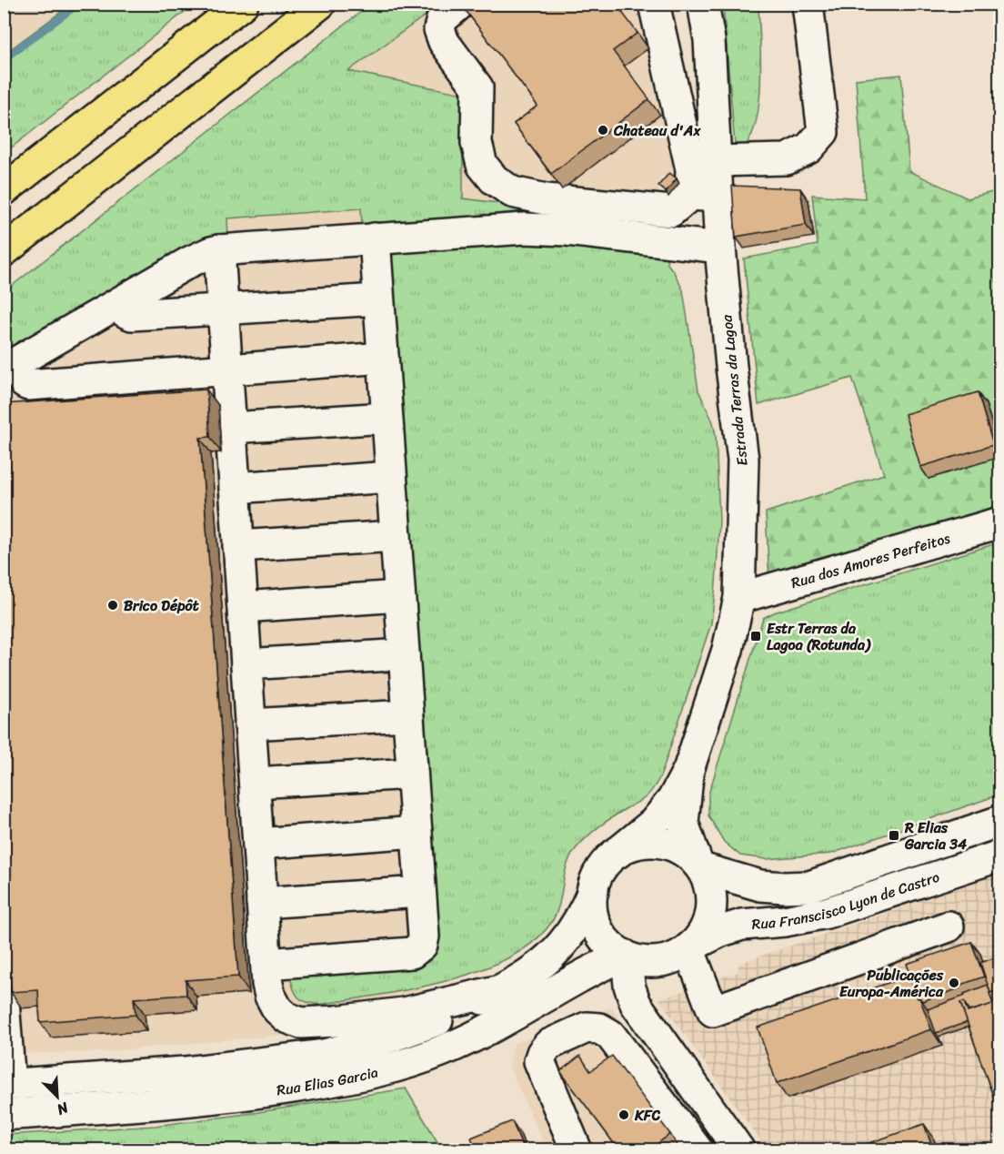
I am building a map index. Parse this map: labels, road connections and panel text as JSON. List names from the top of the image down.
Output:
{
  "streets": {
    "street": [
      "Estrada Terras da Lagoa",
      "Rua dos Amores Perfeitos",
      "Rua Franscisco Lyon de Castro",
      "Rua Elias Garcia"
    ]
  },
  "crossings": [
    ["Estrada Terras da Lagoa", "Rua dos Amores Perfeitos"],
    ["Estrada Terras da Lagoa", "Rua Franscisco Lyon de Castro"],
    ["Estrada Terras da Lagoa", "Rua Elias Garcia"],
    ["Rua Franscisco Lyon de Castro", "Rua Elias Garcia"]
  ],
  "places": {
    "other": [
      "Chateau d'Ax",
      "Brico Dépôt",
      "Publicações Europa-América",
      "KFC"
    ],
    "transit": ["Estr Terras da Lagoa (Rotunda)", "R Elias Garcia 34"]
  },
  "north": "bottom right"
}
